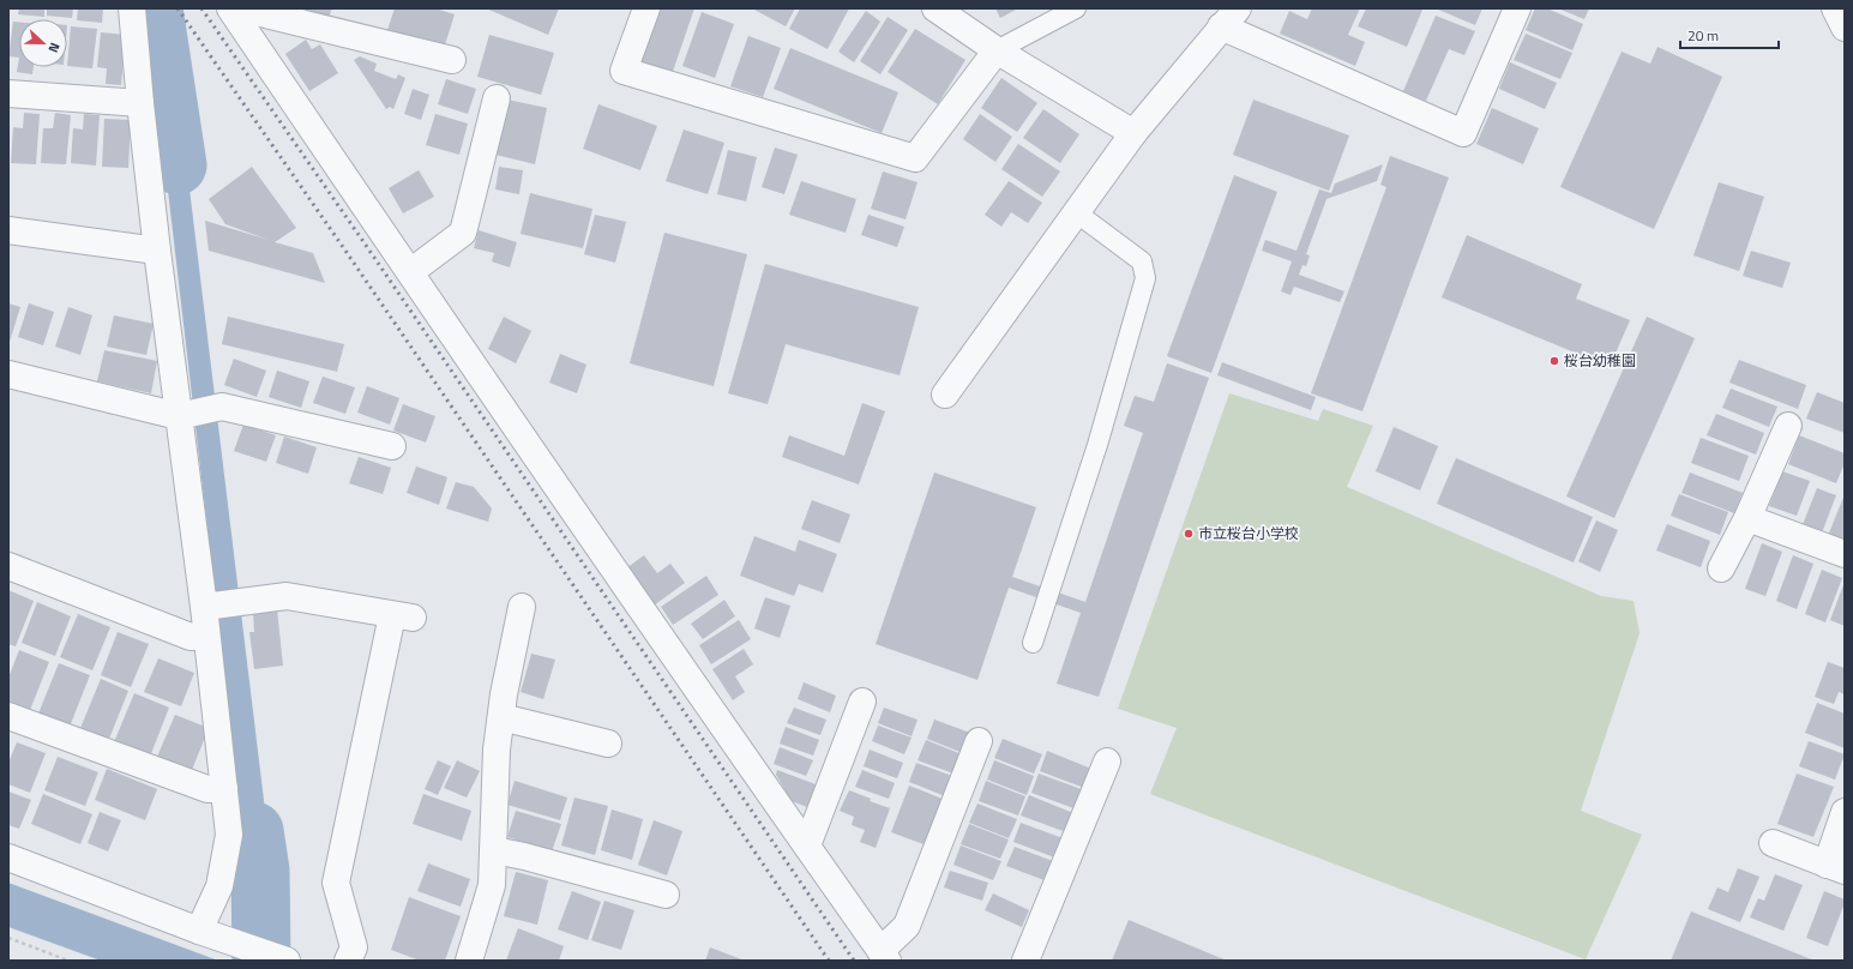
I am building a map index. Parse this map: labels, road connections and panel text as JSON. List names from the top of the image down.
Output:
{
  "places": ["桜台幼稚園", "市立桜台小学校"],
  "scale_bar": "20 m",
  "north": "right"
}
